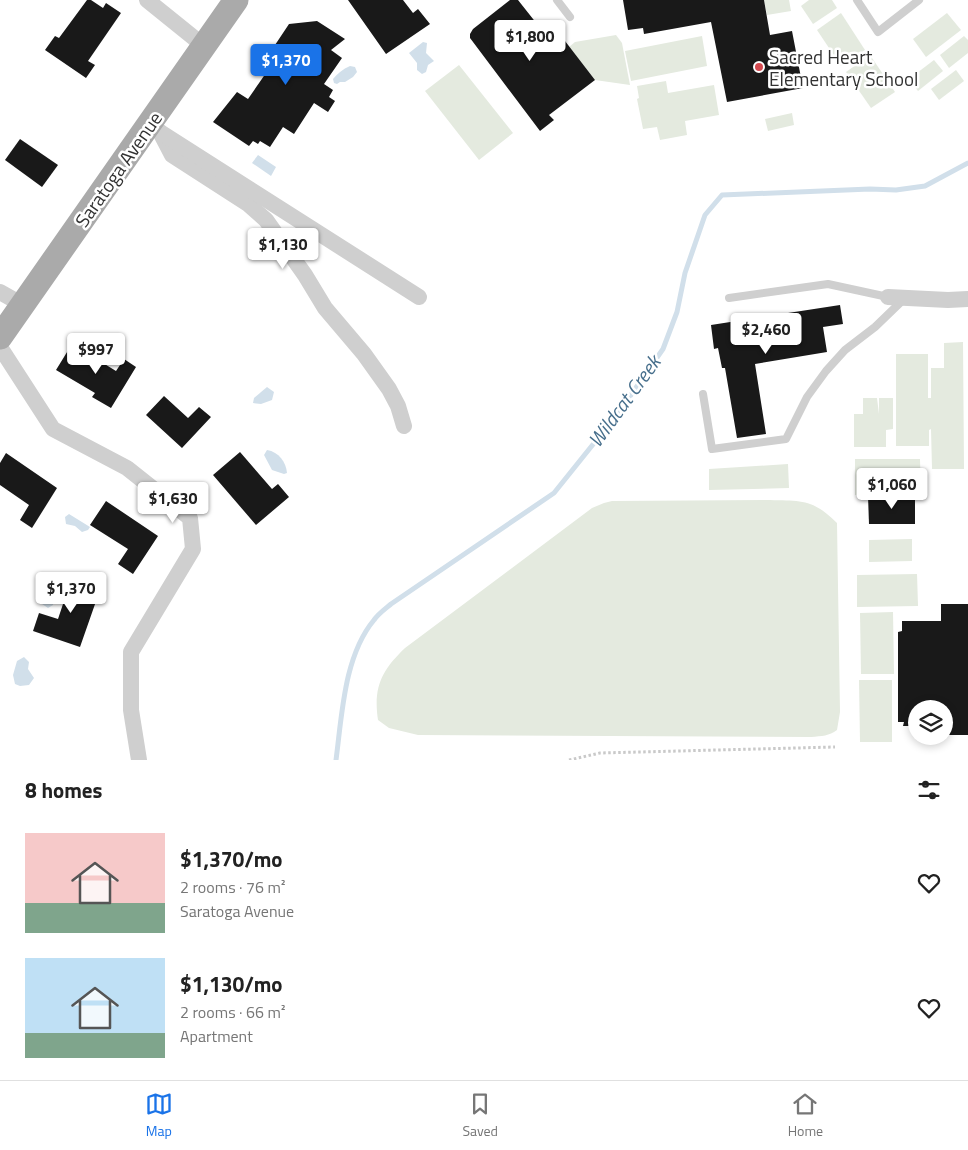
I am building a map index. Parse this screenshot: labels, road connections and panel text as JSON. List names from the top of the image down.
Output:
{
  "streets": {
    "main road": ["Saratoga Avenue"]
  },
  "water": ["Wildcat Creek"],
  "places": ["Sacred Heart Elementary School"],
  "page": {
    "price": [
      "$1,800",
      "$1,370",
      "$1,130",
      "$2,460",
      "$997",
      "$1,060",
      "$1,630",
      "$1,370"
    ],
    "heading": "8 homes",
    "list": [
      {
        "name": "$1,370/mo",
        "note": "2 rooms · 76 m² · Saratoga Avenue"
      },
      {
        "name": "$1,130/mo",
        "note": "2 rooms · 66 m² · Apartment"
      }
    ],
    "tabs": ["Map", "Saved", "Home"]
  }
}
